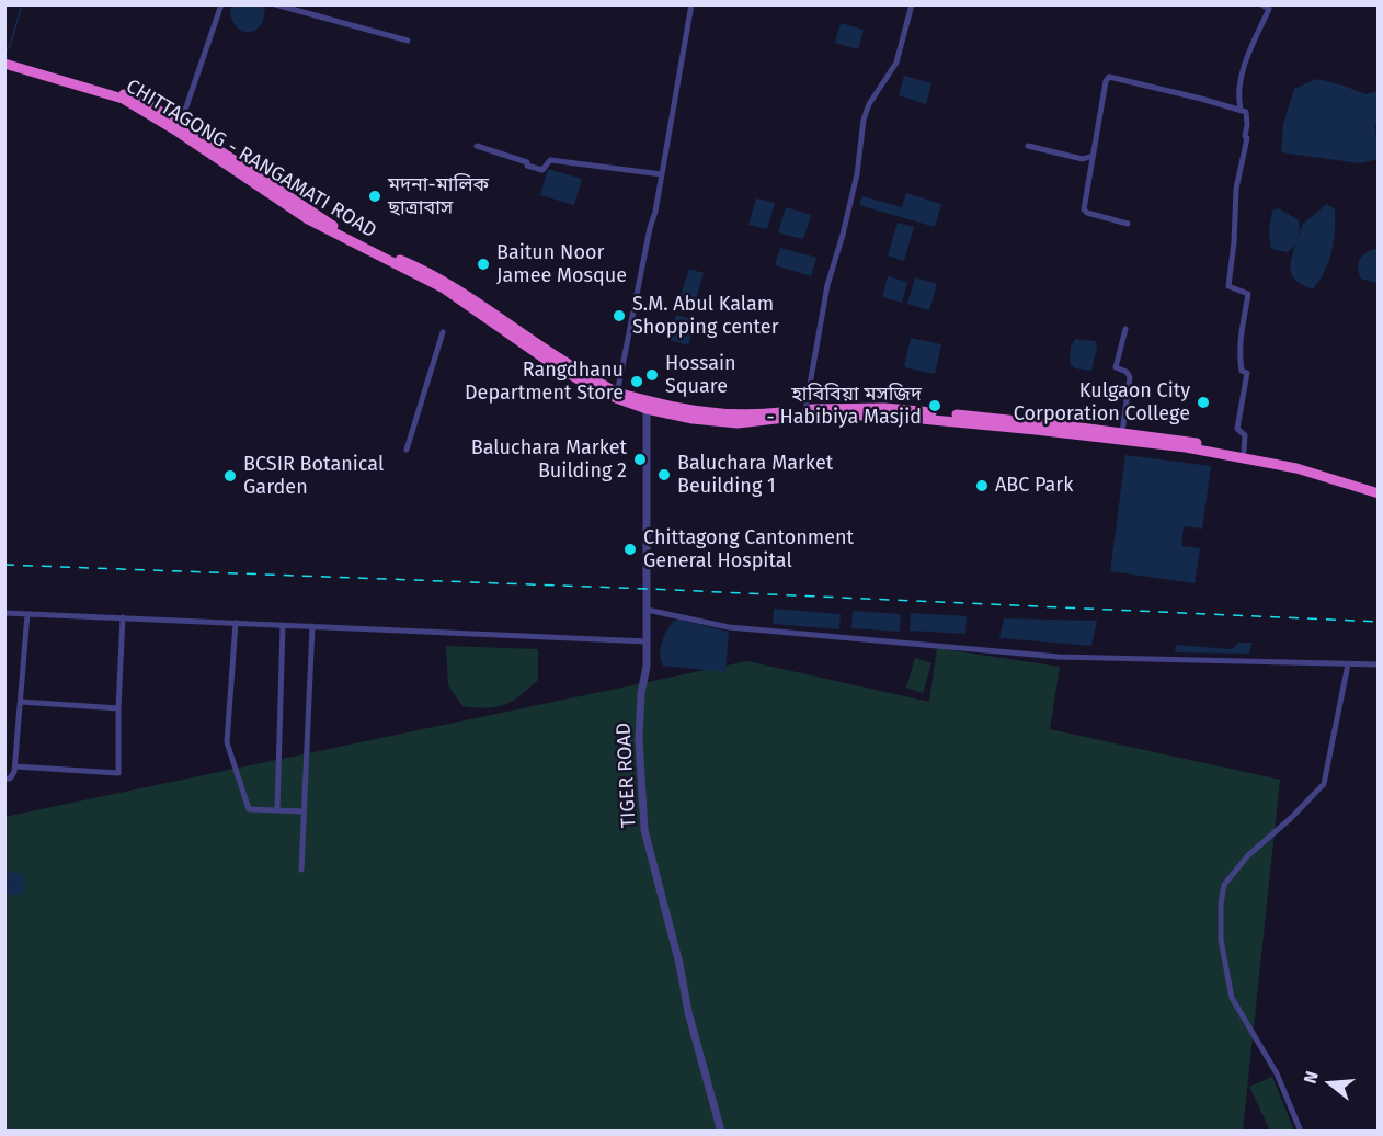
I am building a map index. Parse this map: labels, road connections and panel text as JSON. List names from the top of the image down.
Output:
{
  "streets": {
    "highway": ["CHITTAGONG - RANGAMATI ROAD"],
    "street": ["TIGER ROAD"]
  },
  "crossings": [
    ["CHITTAGONG - RANGAMATI ROAD", "TIGER ROAD"]
  ],
  "places": [
    "মদনা-মালিক ছাত্রাবাস",
    "Baitun Noor Jamee Mosque",
    "S.M. Abul Kalam Shopping center",
    "Hossain Square",
    "Rangdhanu Department Store",
    "Kulgaon City Corporation College",
    "হাবিবিয়া মসজিদ - Habibiya Masjid",
    "Baluchara Market Building 2",
    "Baluchara Market Beuilding 1",
    "BCSIR Botanical Garden",
    "ABC Park",
    "Chittagong Cantonment General Hospital"
  ],
  "north": "left"
}
